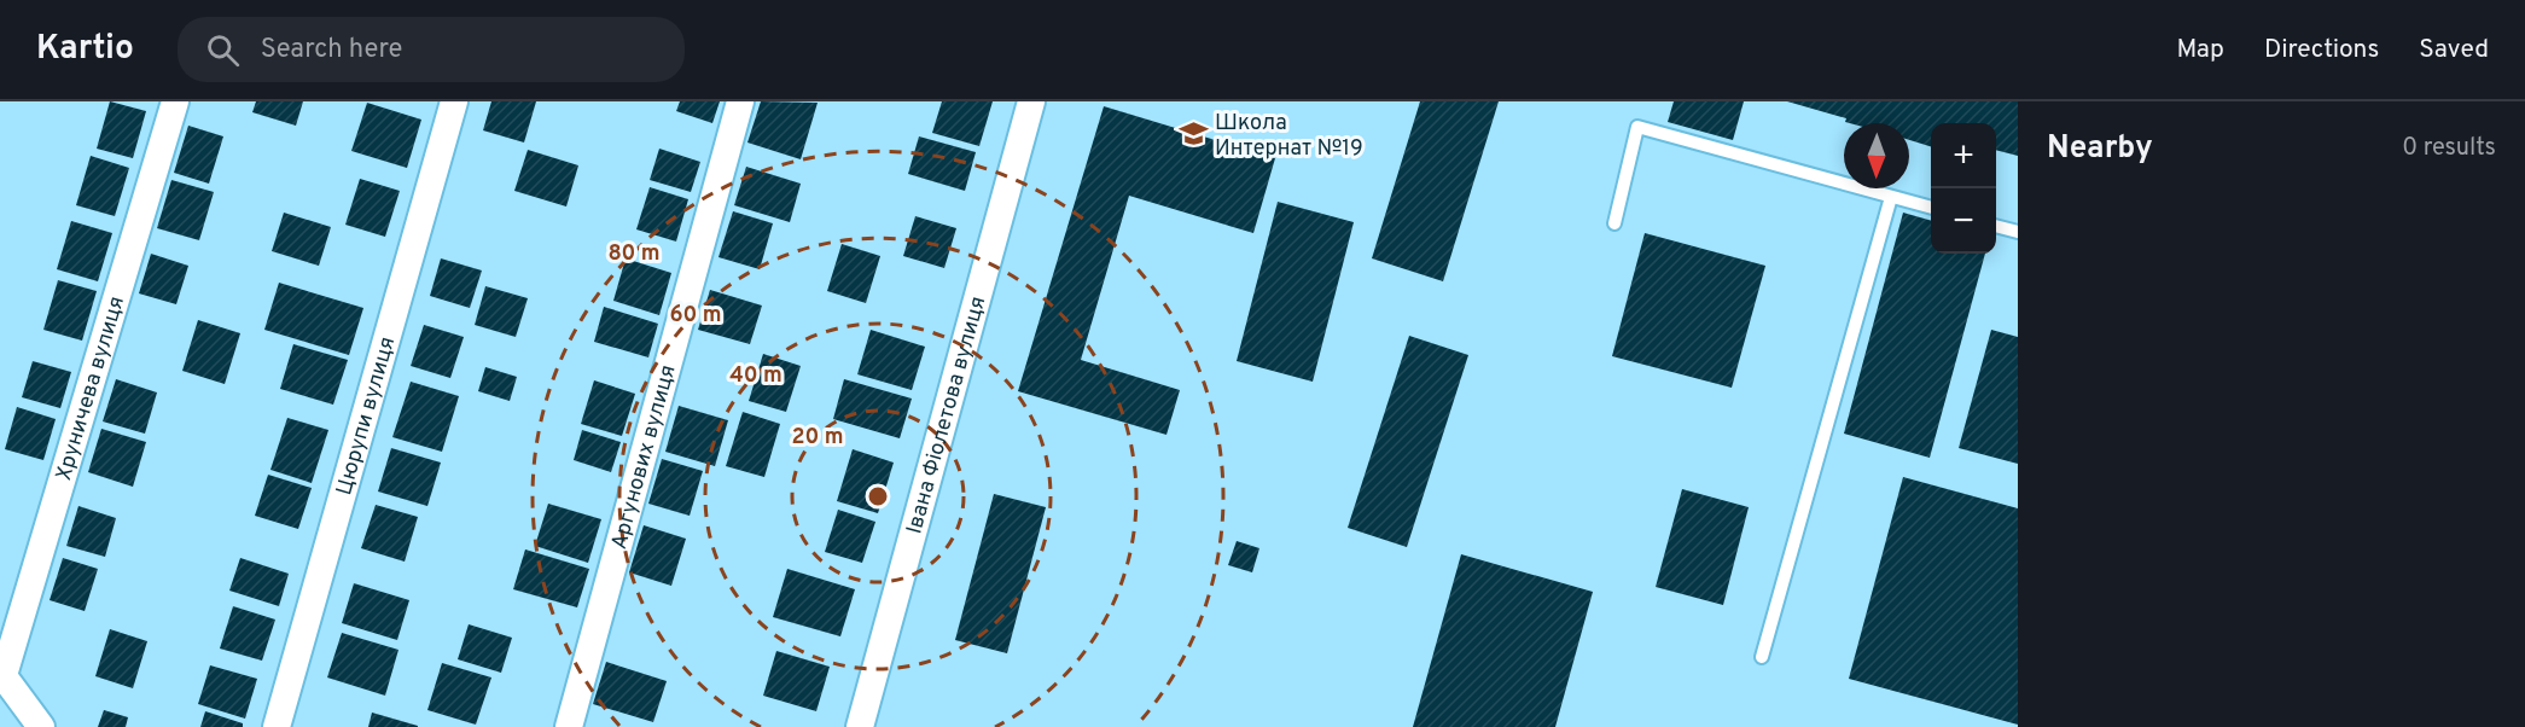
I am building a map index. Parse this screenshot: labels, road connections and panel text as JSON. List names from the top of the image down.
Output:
{
  "streets": {
    "street": [
      "Хруничева вулиця",
      "Цюрупи вулиця",
      "Івана Фіолетова вулиця",
      "Аргунових вулиця"
    ]
  },
  "places": {
    "school or university": ["Школа Интернат №19"]
  },
  "north": "bottom",
  "page": {
    "header": "Kartio",
    "search": "Search here",
    "nav": ["Map", "Directions", "Saved"],
    "heading": ["Nearby", "0 results"],
    "map_buttons": ["+", "−"]
  },
  "rings": [
    "80 m",
    "60 m",
    "40 m",
    "20 m"
  ]
}
